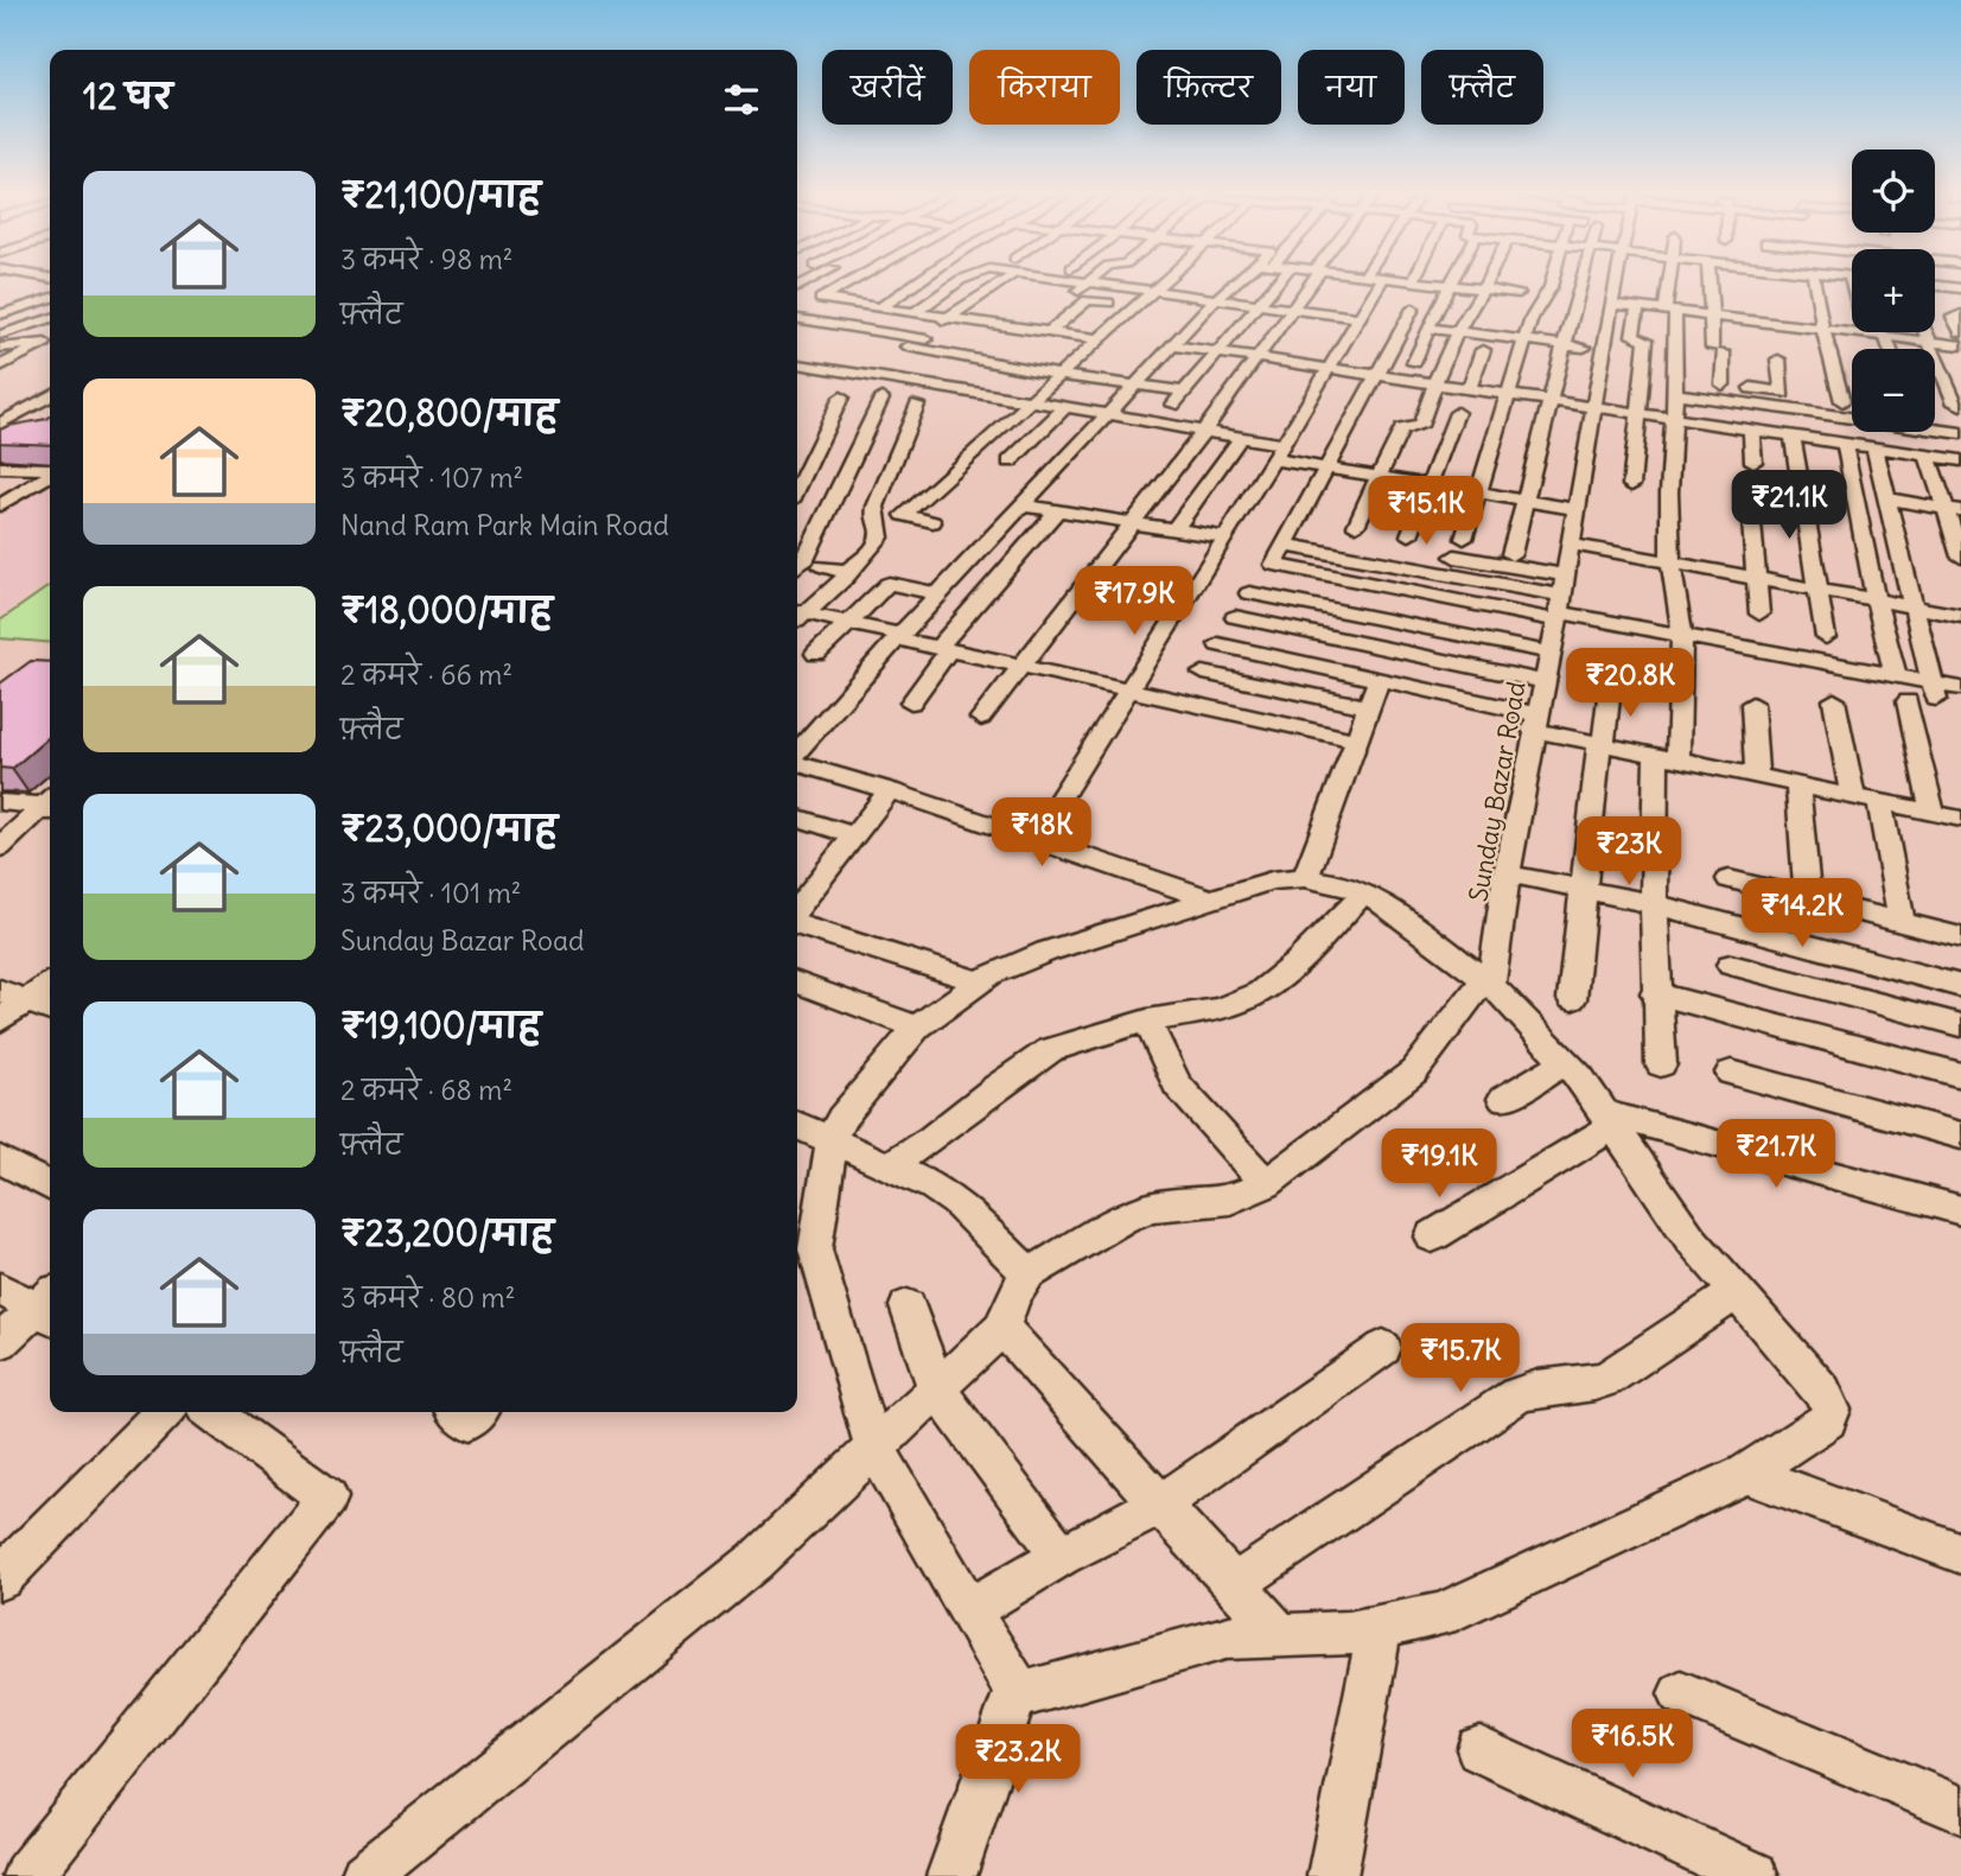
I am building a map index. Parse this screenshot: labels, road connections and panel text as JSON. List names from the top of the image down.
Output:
{
  "streets": {
    "street": ["Sunday Bazar Road"]
  },
  "page": {
    "chip": [
      "खरीदें",
      "किराया",
      "फ़िल्टर",
      "नया",
      "फ़्लैट"
    ],
    "heading": "12 घर",
    "map_buttons": ["+", "−"],
    "list": [
      {
        "name": "₹21,100/माह",
        "note": "3 कमरे · 98 m² · फ़्लैट"
      },
      {
        "name": "₹20,800/माह",
        "note": "3 कमरे · 107 m² · Nand Ram Park Main Road"
      },
      {
        "name": "₹18,000/माह",
        "note": "2 कमरे · 66 m² · फ़्लैट"
      },
      {
        "name": "₹23,000/माह",
        "note": "3 कमरे · 101 m² · Sunday Bazar Road"
      },
      {
        "name": "₹19,100/माह",
        "note": "2 कमरे · 68 m² · फ़्लैट"
      },
      {
        "name": "₹23,200/माह",
        "note": "3 कमरे · 80 m² · फ़्लैट"
      }
    ],
    "price": [
      "₹21.1K",
      "₹15.1K",
      "₹17.9K",
      "₹20.8K",
      "₹18K",
      "₹23K",
      "₹14.2K",
      "₹21.7K",
      "₹19.1K",
      "₹15.7K",
      "₹16.5K",
      "₹23.2K"
    ]
  }
}
